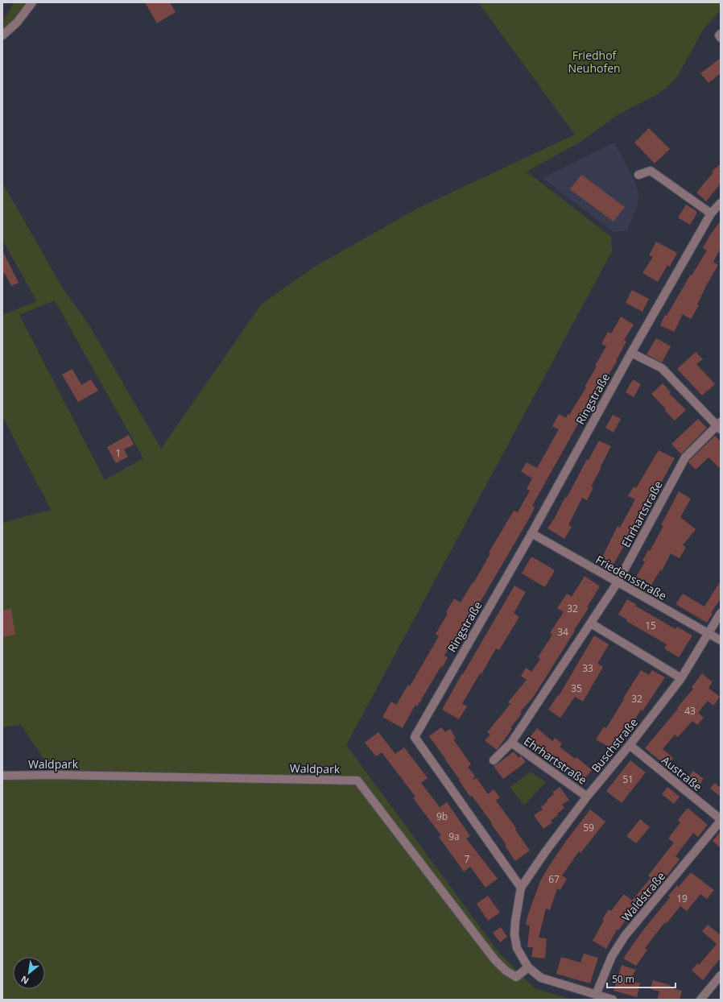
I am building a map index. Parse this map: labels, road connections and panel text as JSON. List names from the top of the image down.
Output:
{
  "streets": {
    "street": [
      "Ringstraße",
      "Ehrhartstraße",
      "Friedensstraße",
      "Buschstraße",
      "Waldpark",
      "Austraße",
      "Waldstraße"
    ]
  },
  "crossings": [
    ["Ringstraße", "Friedensstraße"],
    ["Ringstraße", "Buschstraße"],
    ["Ehrhartstraße", "Friedensstraße"],
    ["Ehrhartstraße", "Buschstraße"],
    ["Friedensstraße", "Buschstraße"],
    ["Buschstraße", "Austraße"],
    ["Austraße", "Waldstraße"]
  ],
  "parks": ["Friedhof Neuhofen"],
  "house_numbers": [
    "1",
    "32",
    "15",
    "34",
    "33",
    "35",
    "32",
    "43",
    "51",
    "9b",
    "59",
    "9a",
    "7",
    "67",
    "19"
  ],
  "scale_bar": "50 m",
  "north": "bottom left"
}
